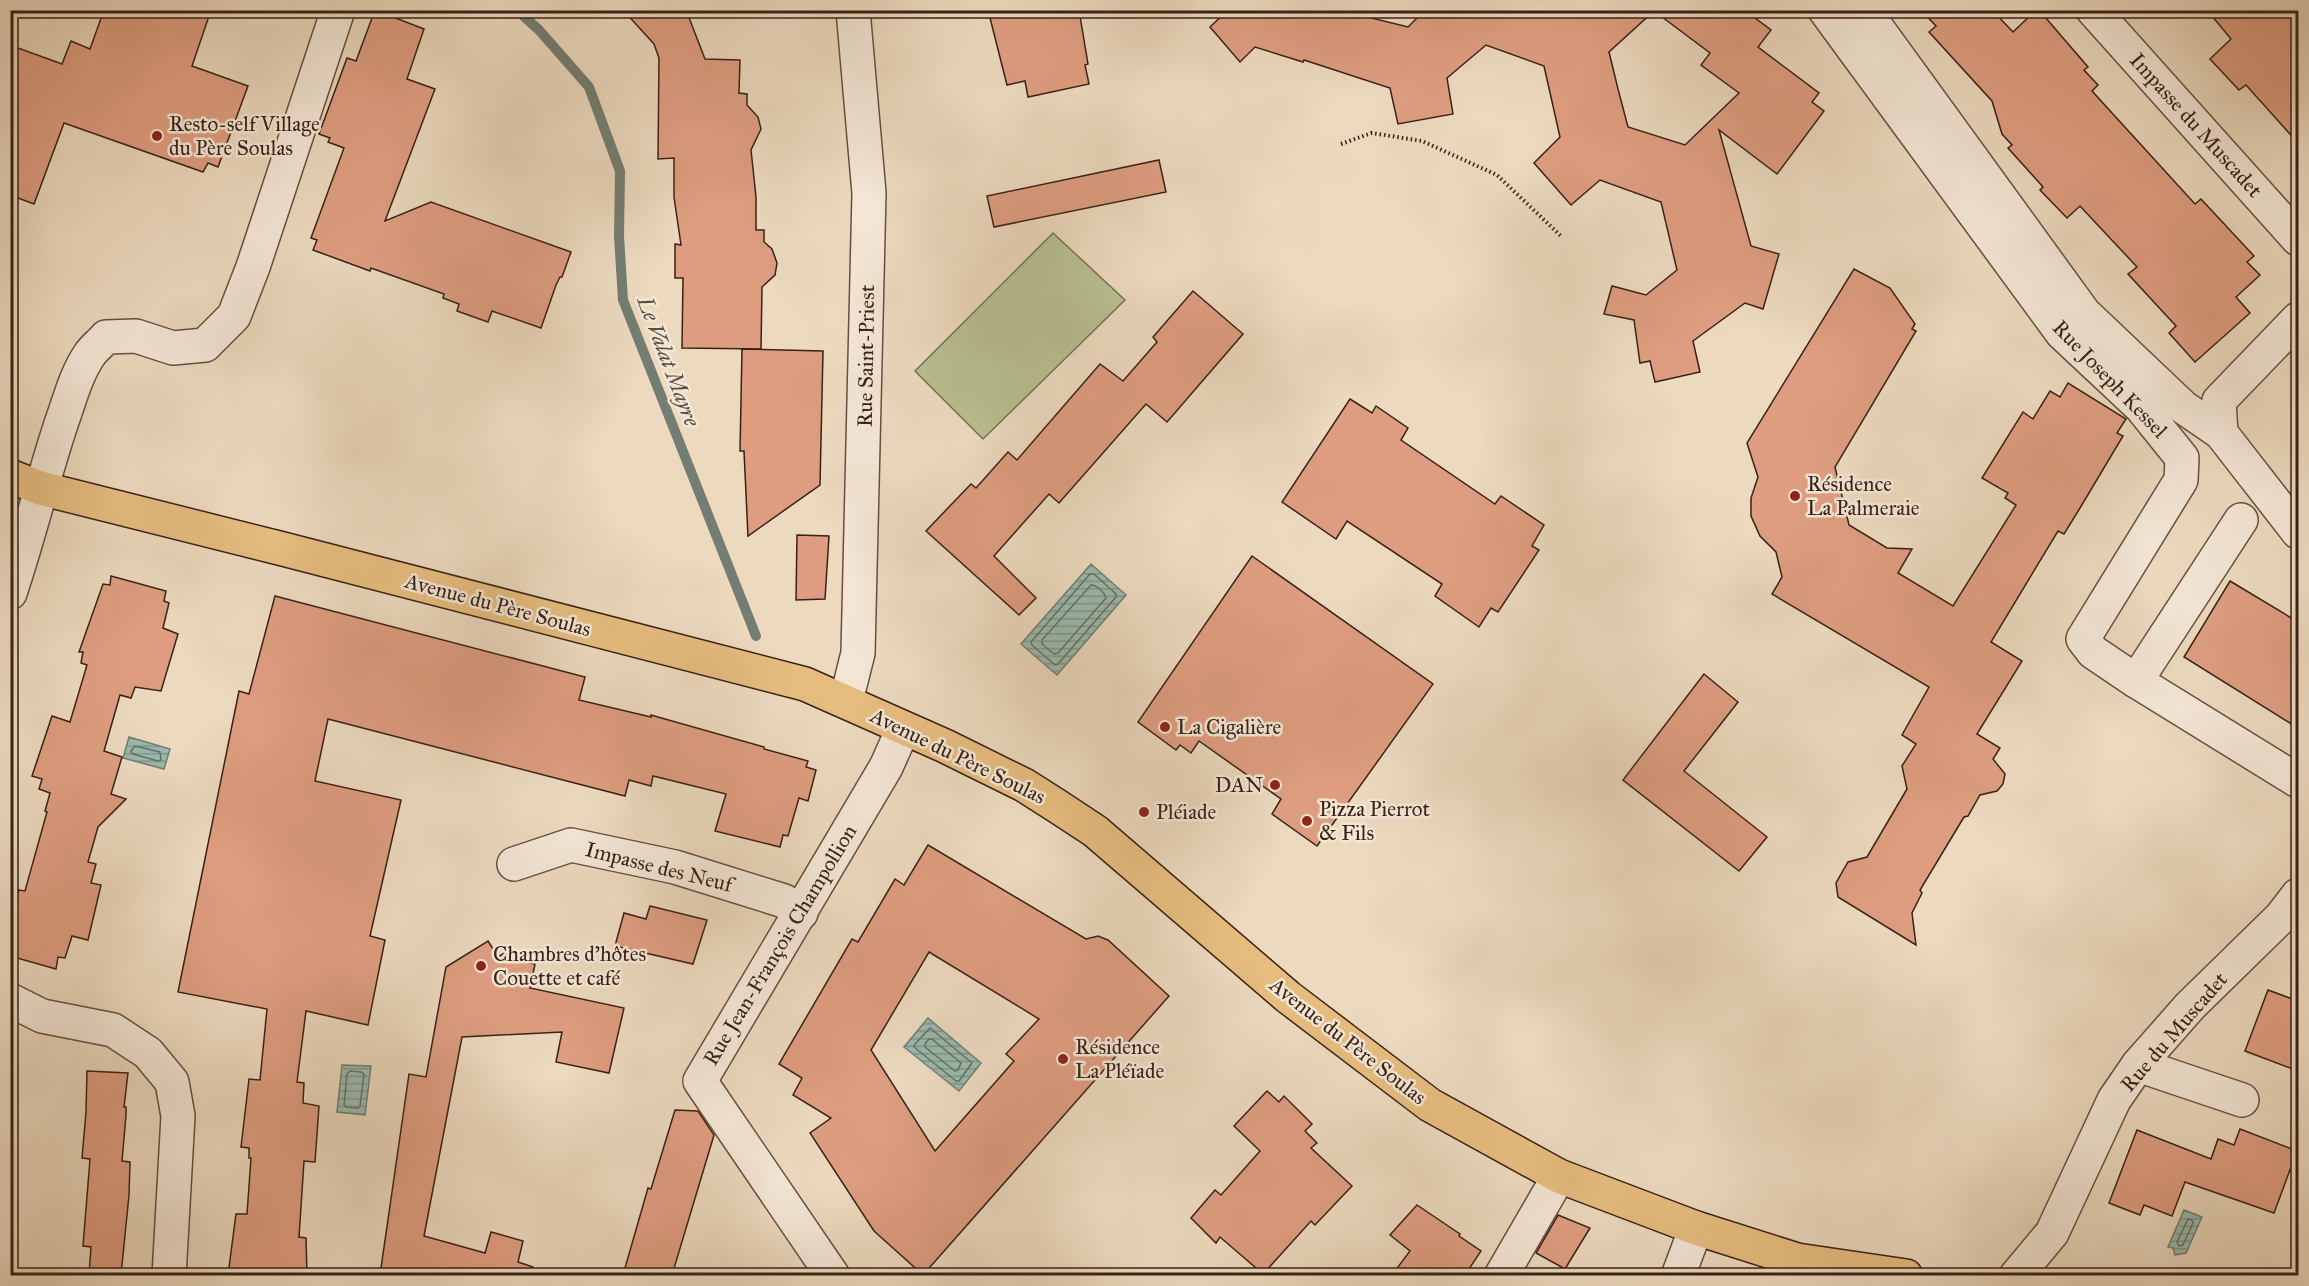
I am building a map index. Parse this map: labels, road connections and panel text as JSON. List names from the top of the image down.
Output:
{
  "streets": {
    "main road": ["Avenue du Père Soulas"],
    "street": [
      "Impasse du Muscadet",
      "Rue Saint-Priest",
      "Rue Joseph Kessel",
      "Impasse des Neuf",
      "Rue Jean-François Champollion",
      "Rue du Muscadet"
    ]
  },
  "crossings": [
    ["Rue Saint-Priest", "Avenue du Père Soulas"],
    ["Avenue du Père Soulas", "Rue Jean-François Champollion"],
    ["Impasse des Neuf", "Rue Jean-François Champollion"]
  ],
  "water": ["Le Valat Mayre"],
  "places": [
    "Resto-self Village du Père Soulas",
    "Résidence La Palmeraie",
    "La Cigalière",
    "DAN",
    "Pléiade",
    "Pizza Pierrot & Fils",
    "Chambres d'hôtes Couette et café",
    "Résidence La Pléïade"
  ]
}
